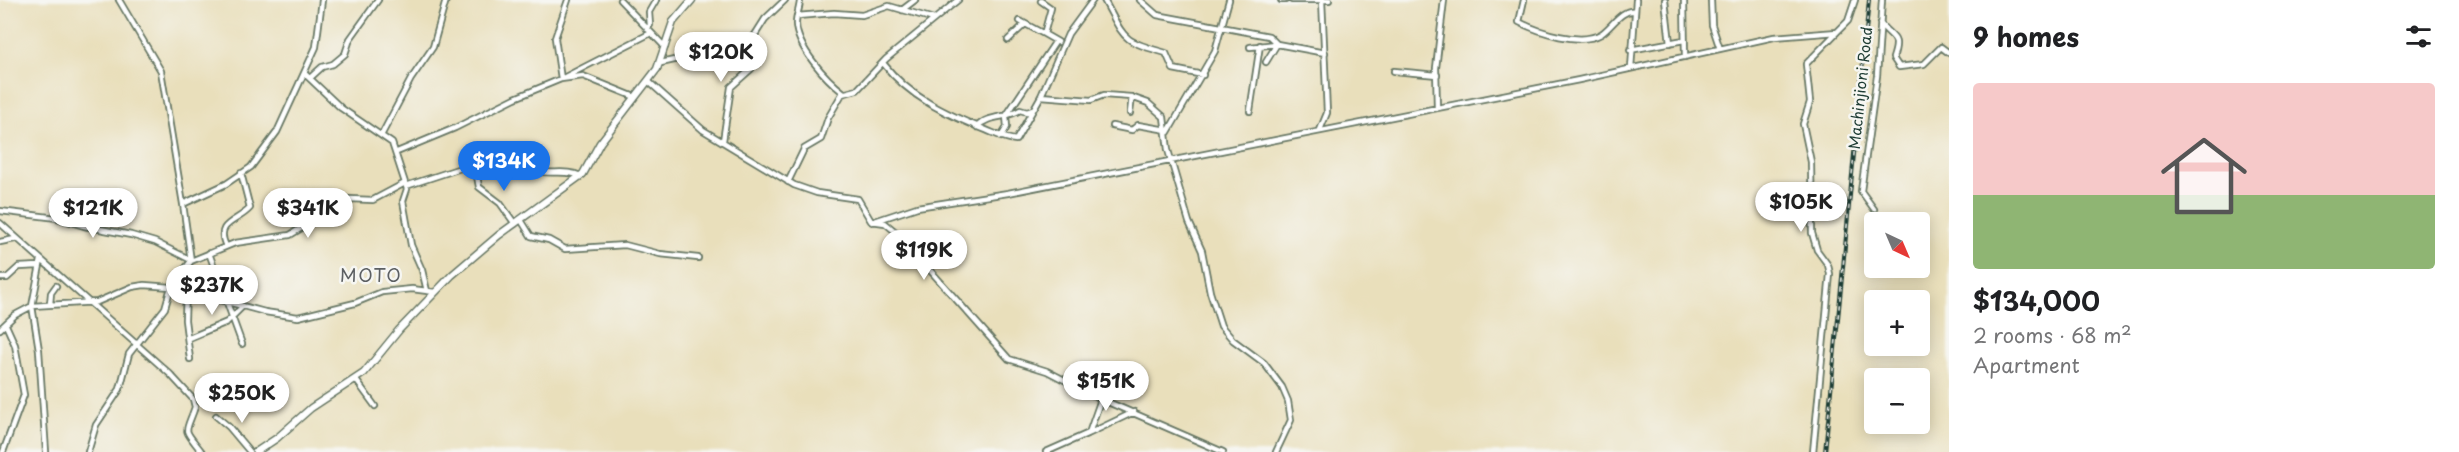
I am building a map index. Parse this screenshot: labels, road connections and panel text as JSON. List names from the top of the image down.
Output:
{
  "streets": {
    "street": ["Machinjioni Road"]
  },
  "districts": ["MOTO"],
  "north": "bottom right",
  "page": {
    "heading": "9 homes",
    "price": [
      "$120K",
      "$134K",
      "$105K",
      "$121K",
      "$341K",
      "$119K",
      "$237K",
      "$151K",
      "$250K"
    ],
    "list": [
      {
        "name": "$134,000",
        "note": "2 rooms · 68 m² · Apartment"
      }
    ],
    "map_buttons": ["+", "−"]
  }
}
